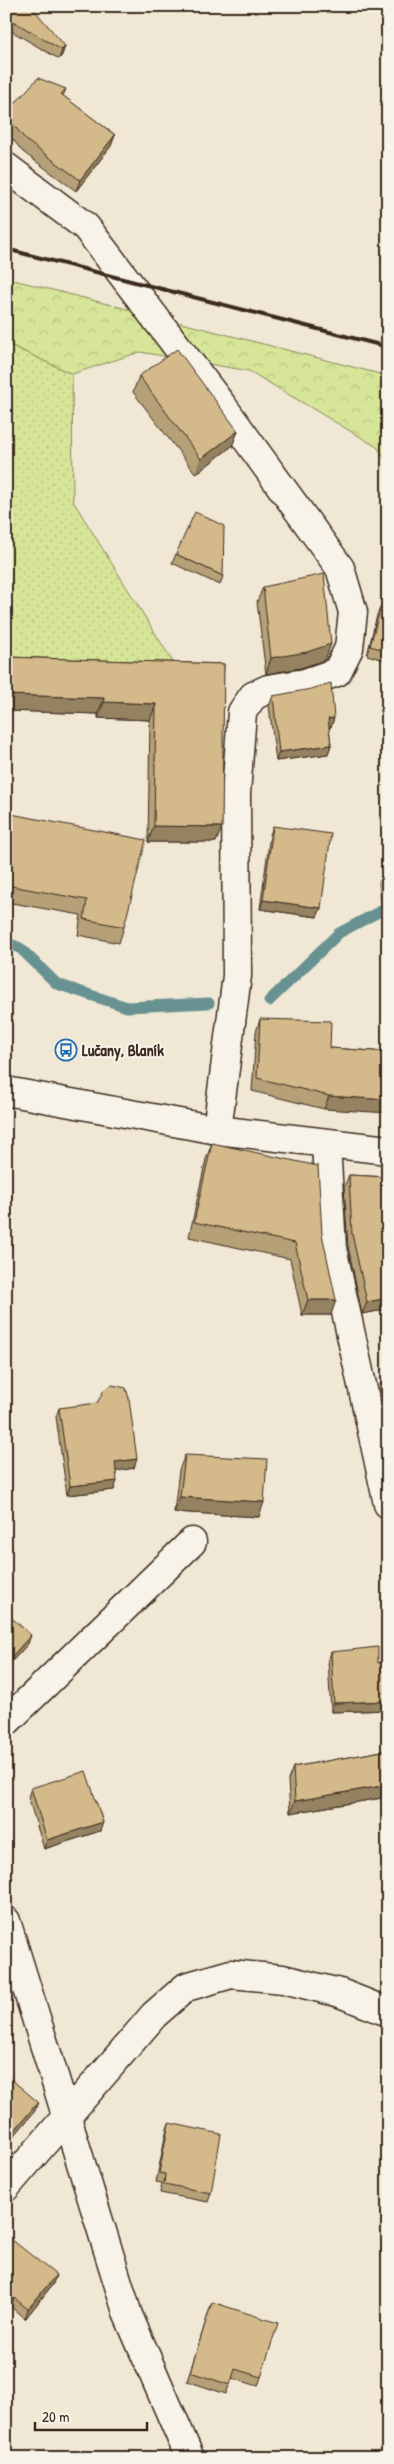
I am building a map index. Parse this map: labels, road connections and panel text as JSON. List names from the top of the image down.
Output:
{
  "places": {
    "bus stop": ["Lučany, Blaník"]
  },
  "scale_bar": "20 m"
}
